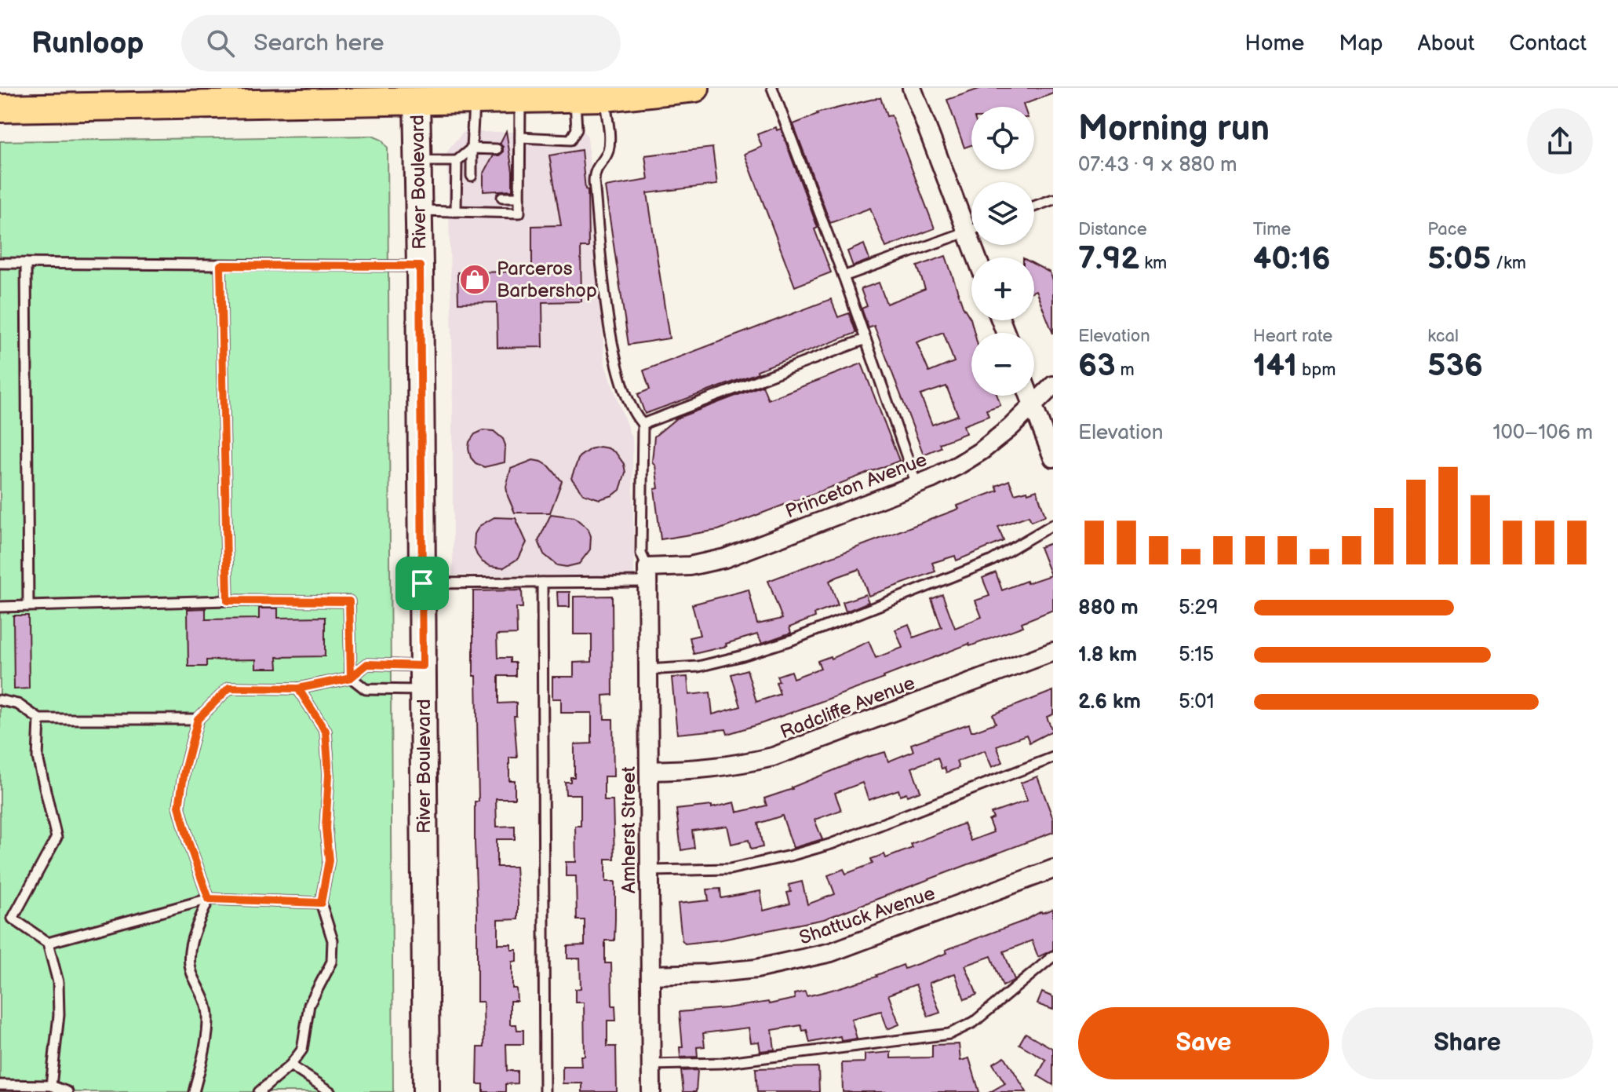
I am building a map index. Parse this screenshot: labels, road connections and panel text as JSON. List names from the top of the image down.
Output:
{
  "streets": {
    "main road": ["River Boulevard"],
    "street": [
      "Princeton Avenue",
      "Radcliffe Avenue",
      "Amherst Street",
      "Shattuck Avenue"
    ]
  },
  "crossings": [
    ["Princeton Avenue", "Amherst Street"],
    ["Radcliffe Avenue", "Amherst Street"],
    ["Amherst Street", "Shattuck Avenue"]
  ],
  "places": {
    "shop": ["Parceros Barbershop"]
  },
  "page": {
    "header": "Runloop",
    "search": "Search here",
    "nav": [
      "Home",
      "Map",
      "About",
      "Contact"
    ],
    "heading": ["Morning run", "07:43 · 9 × 880 m"],
    "map_buttons": ["+", "−"],
    "stats": [
      ["Distance", "7.92 km"],
      ["Time", "40:16"],
      ["Pace", "5:05 /km"],
      ["Elevation", "63 m"],
      ["Heart rate", "141 bpm"],
      ["kcal", "536"]
    ],
    "chart": ["Elevation", "100–106 m"],
    "list": [
      {
        "name": "880 m",
        "note": "5:29"
      },
      {
        "name": "1.8 km",
        "note": "5:15"
      },
      {
        "name": "2.6 km",
        "note": "5:01"
      }
    ],
    "buttons": ["Save", "Share"]
  }
}
